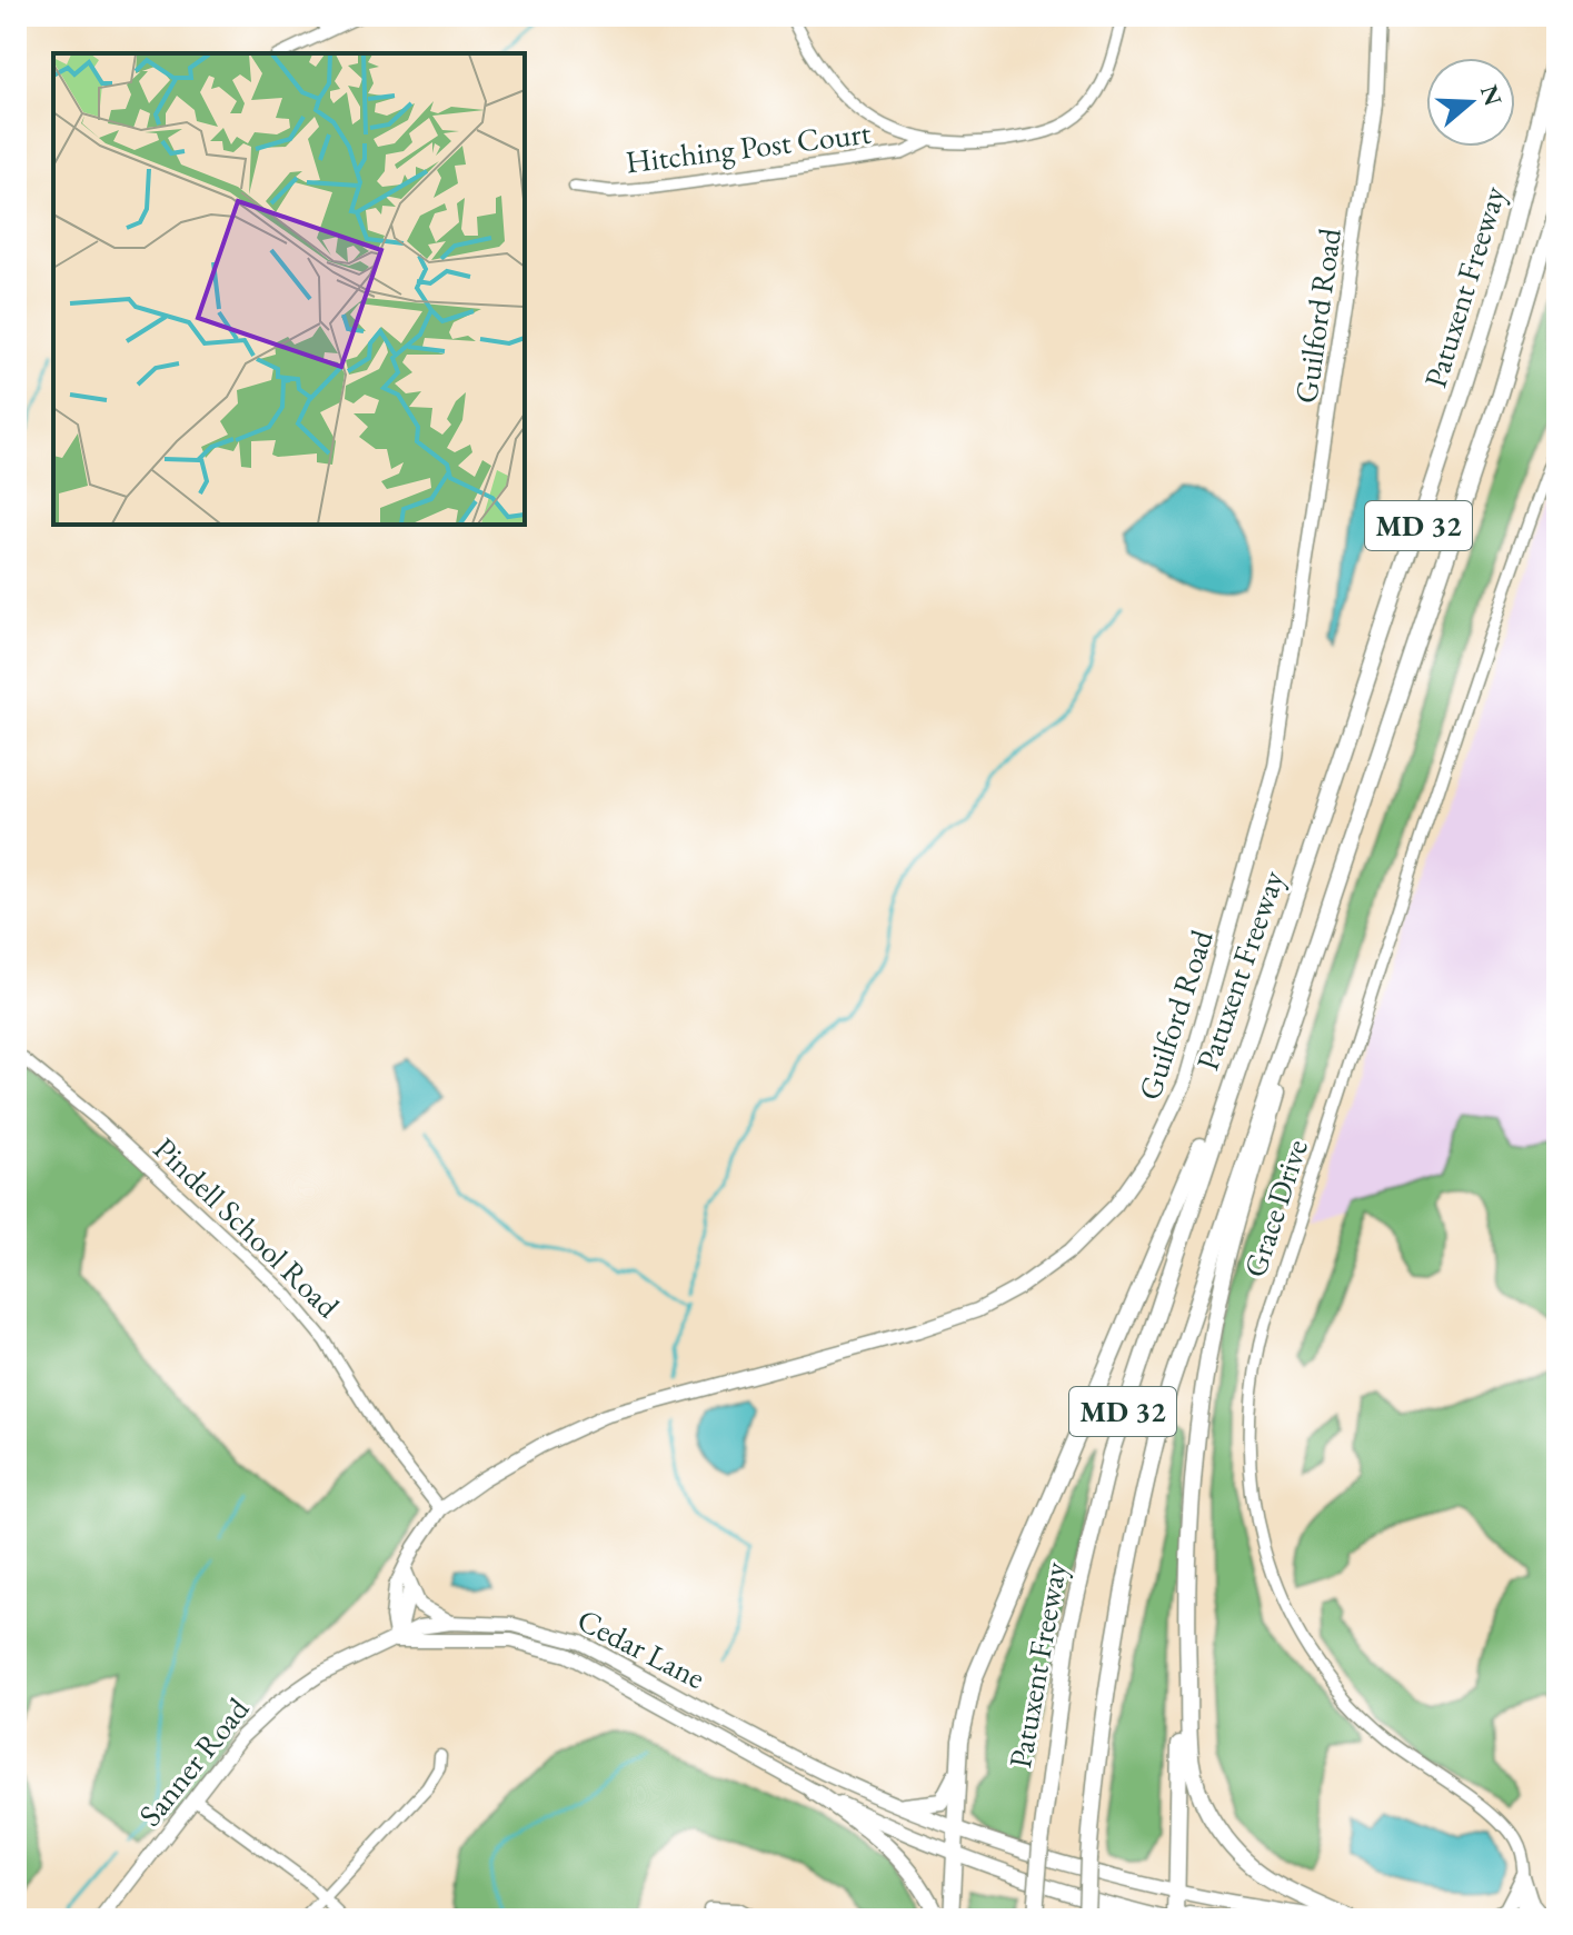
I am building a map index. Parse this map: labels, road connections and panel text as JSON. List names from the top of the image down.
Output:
{
  "streets": {
    "highway": ["Patuxent Freeway", "MD 32"],
    "main road": ["Guilford Road", "Cedar Lane", "Sanner Road"],
    "street": ["Hitching Post Court", "Grace Drive", "Pindell School Road"]
  },
  "crossings": [
    ["Guilford Road", "Pindell School Road"],
    ["Guilford Road", "Cedar Lane"],
    ["Guilford Road", "Sanner Road"],
    ["Cedar Lane", "Sanner Road"]
  ],
  "north": "right"
}
